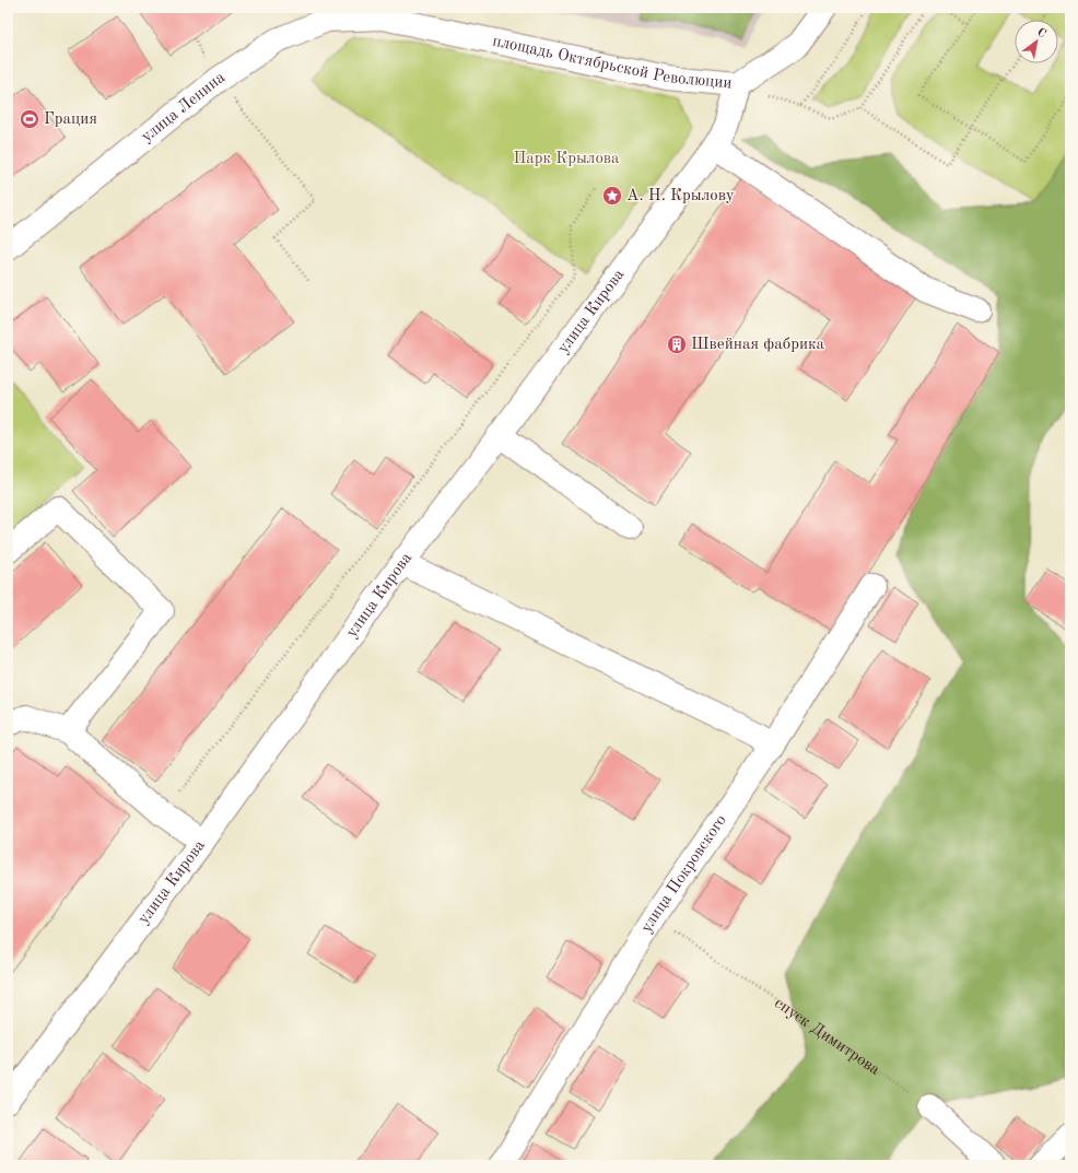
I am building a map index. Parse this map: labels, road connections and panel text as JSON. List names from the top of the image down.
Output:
{
  "streets": {
    "street": [
      "площадь Октябрьской Революции",
      "улица Ленина",
      "улица Кирова",
      "улица Покровского"
    ],
    "path": ["спуск Димитрова"]
  },
  "crossings": [
    ["площадь Октябрьской Революции", "улица Ленина"],
    ["площадь Октябрьской Революции", "улица Кирова"],
    ["улица Покровского", "спуск Димитрова"]
  ],
  "parks": ["Парк Крылова"],
  "places": {
    "sports": ["Грация"],
    "place": ["А. Н. Крылову"],
    "building": ["Швейная фабрика"]
  },
  "north": "top right"
}
